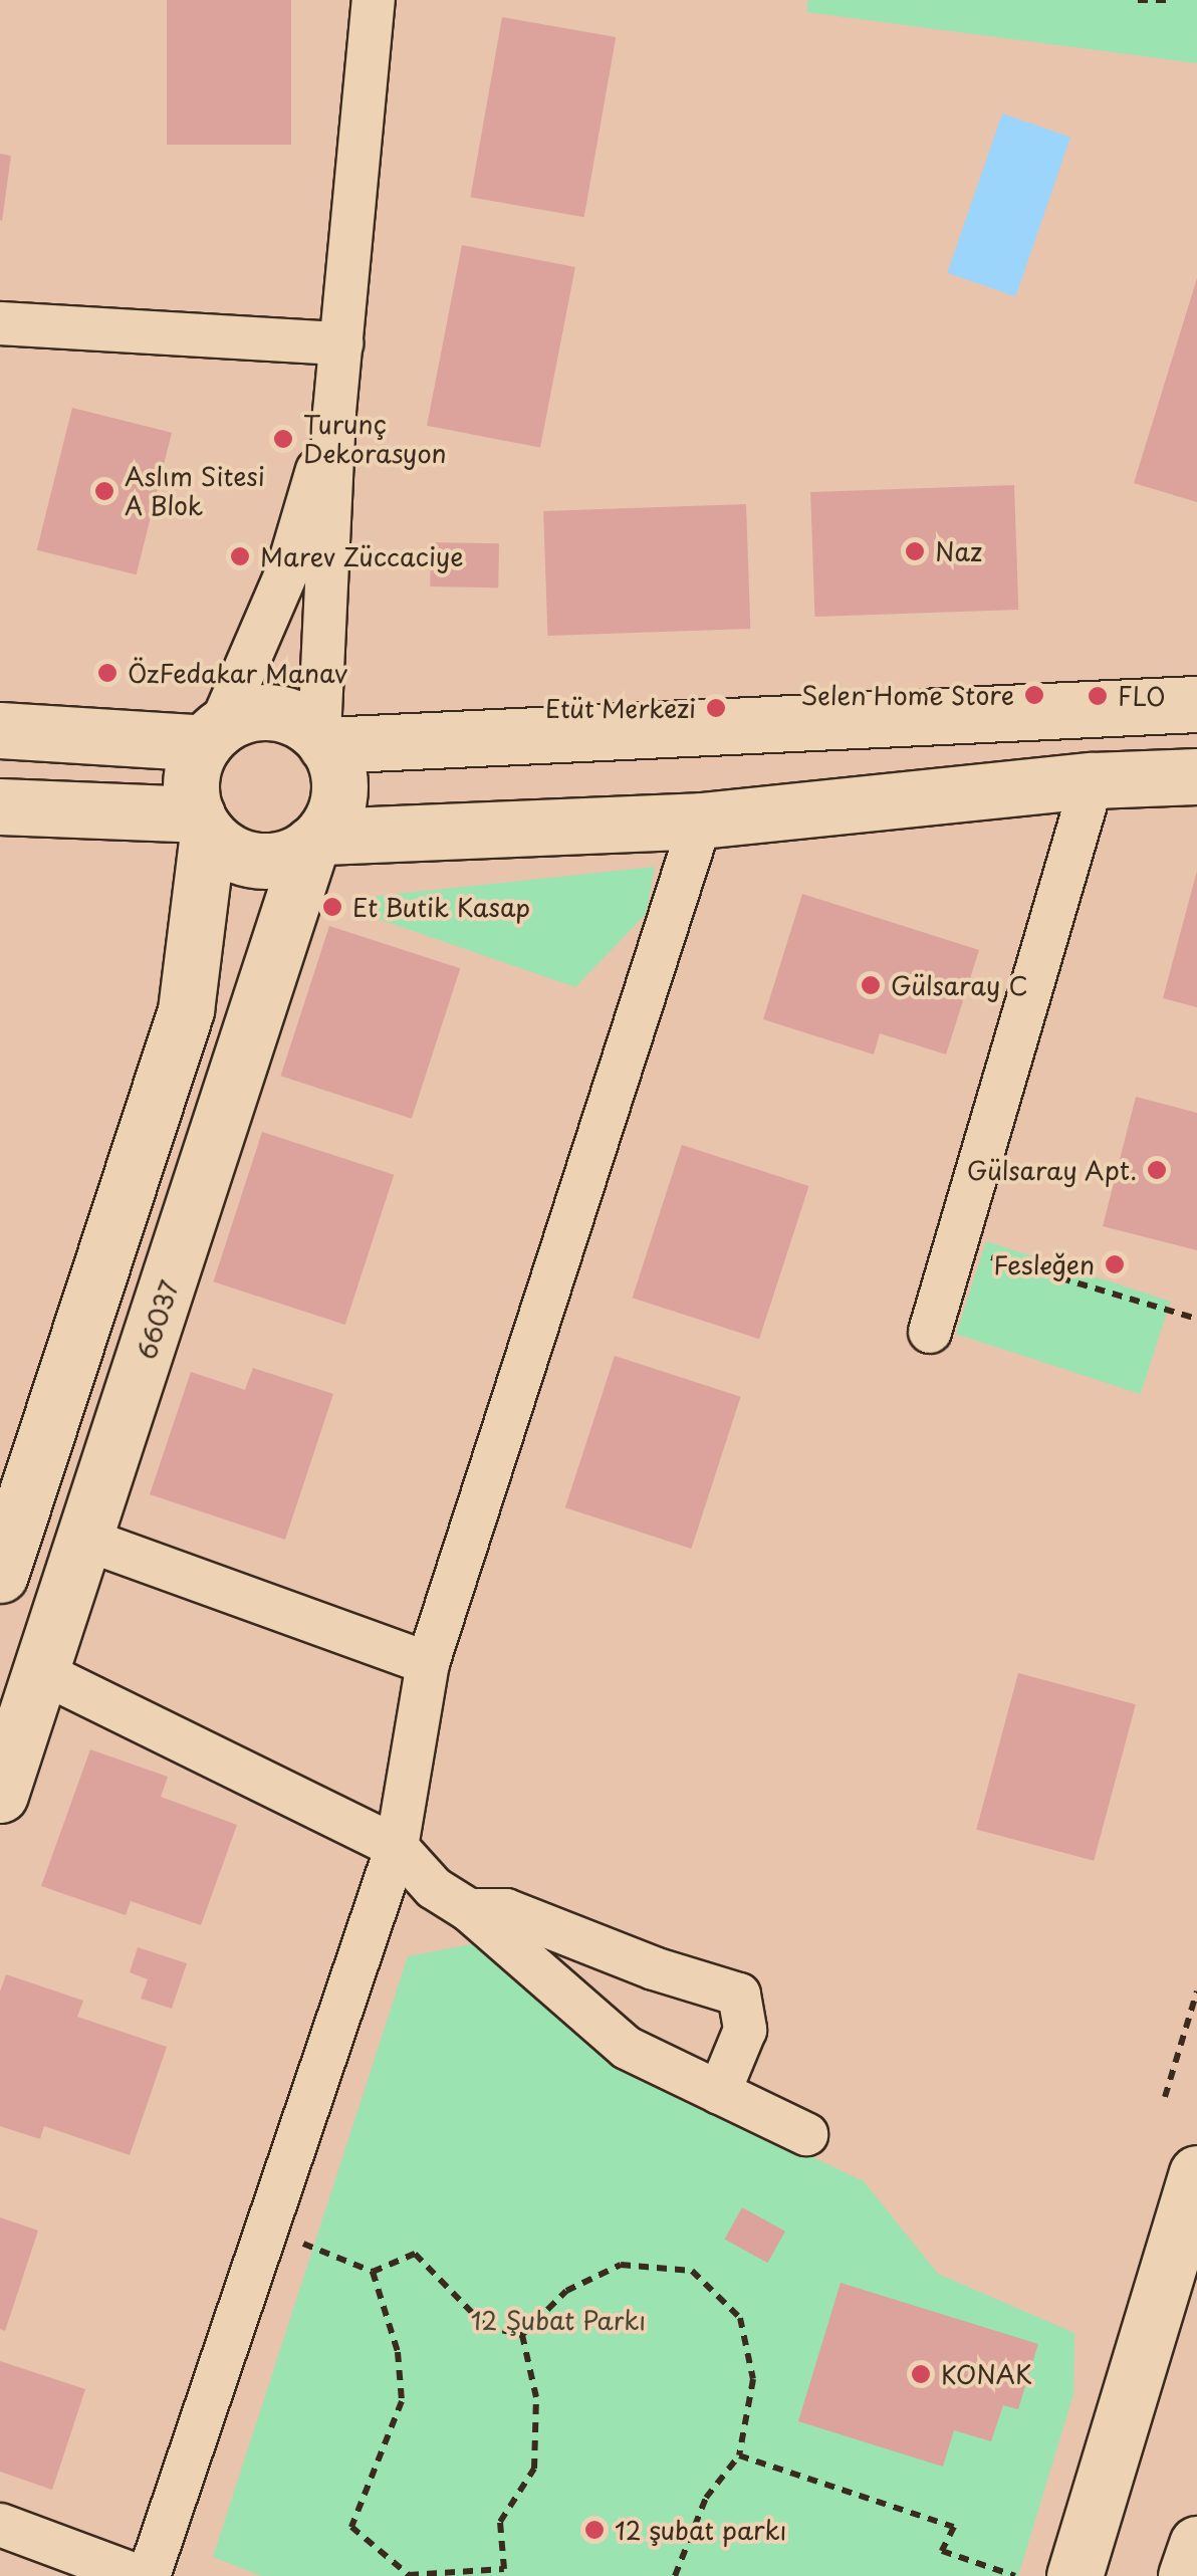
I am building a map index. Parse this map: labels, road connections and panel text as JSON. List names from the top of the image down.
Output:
{
  "streets": {
    "street": ["66037"]
  },
  "parks": ["12 Şubat Parkı"],
  "places": [
    "Turunç Dekorasyon",
    "Aslım Sitesi A Blok",
    "Naz",
    "Marev Züccaciye",
    "ÖzFedakar Manav",
    "Selen Home Store",
    "FLO",
    "Etüt Merkezi",
    "Et Butik Kasap",
    "Gülsaray C",
    "Gülsaray Apt.",
    "Fesleğen",
    "KONAK",
    "12 şubat parkı"
  ]
}
